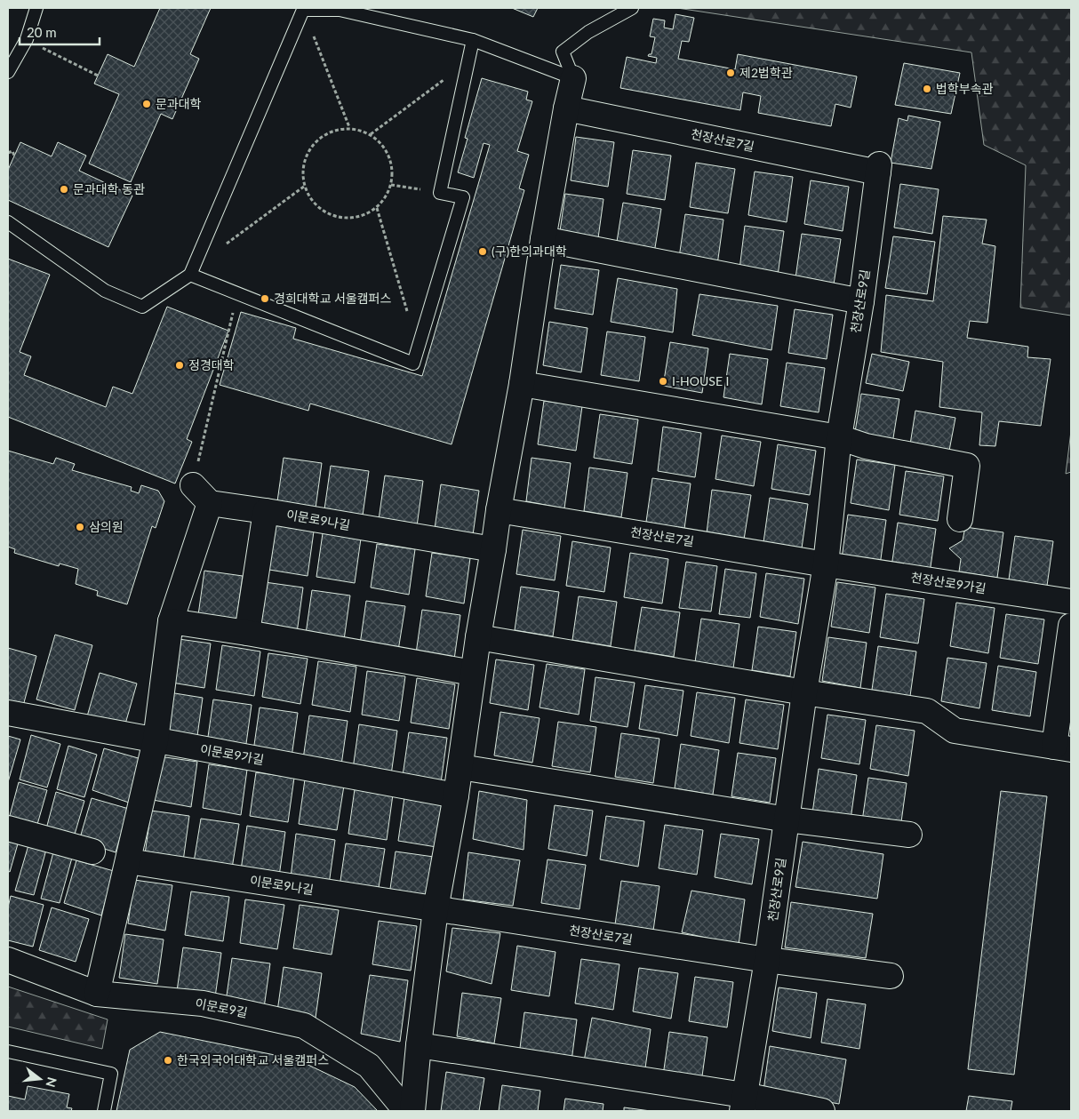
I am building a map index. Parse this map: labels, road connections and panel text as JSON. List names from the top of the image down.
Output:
{
  "streets": {
    "street": [
      "천장산로7길",
      "천장산로9길",
      "이문로9나길",
      "천장산로9가길",
      "이문로9가길",
      "이문로9길"
    ]
  },
  "crossings": [
    ["천장산로7길", "천장산로9길"],
    ["천장산로7길", "이문로9나길"],
    ["천장산로7길", "천장산로9가길"],
    ["천장산로9길", "천장산로9가길"]
  ],
  "places": [
    "제2법학관",
    "법학부속관",
    "문과대학",
    "문과대학 동관",
    "(구)한의과대학",
    "경희대학교 서울캠퍼스",
    "정경대학",
    "I-HOUSE I",
    "삼의원",
    "한국외국어대학교 서울캠퍼스"
  ],
  "scale_bar": "20 m",
  "north": "right"
}
